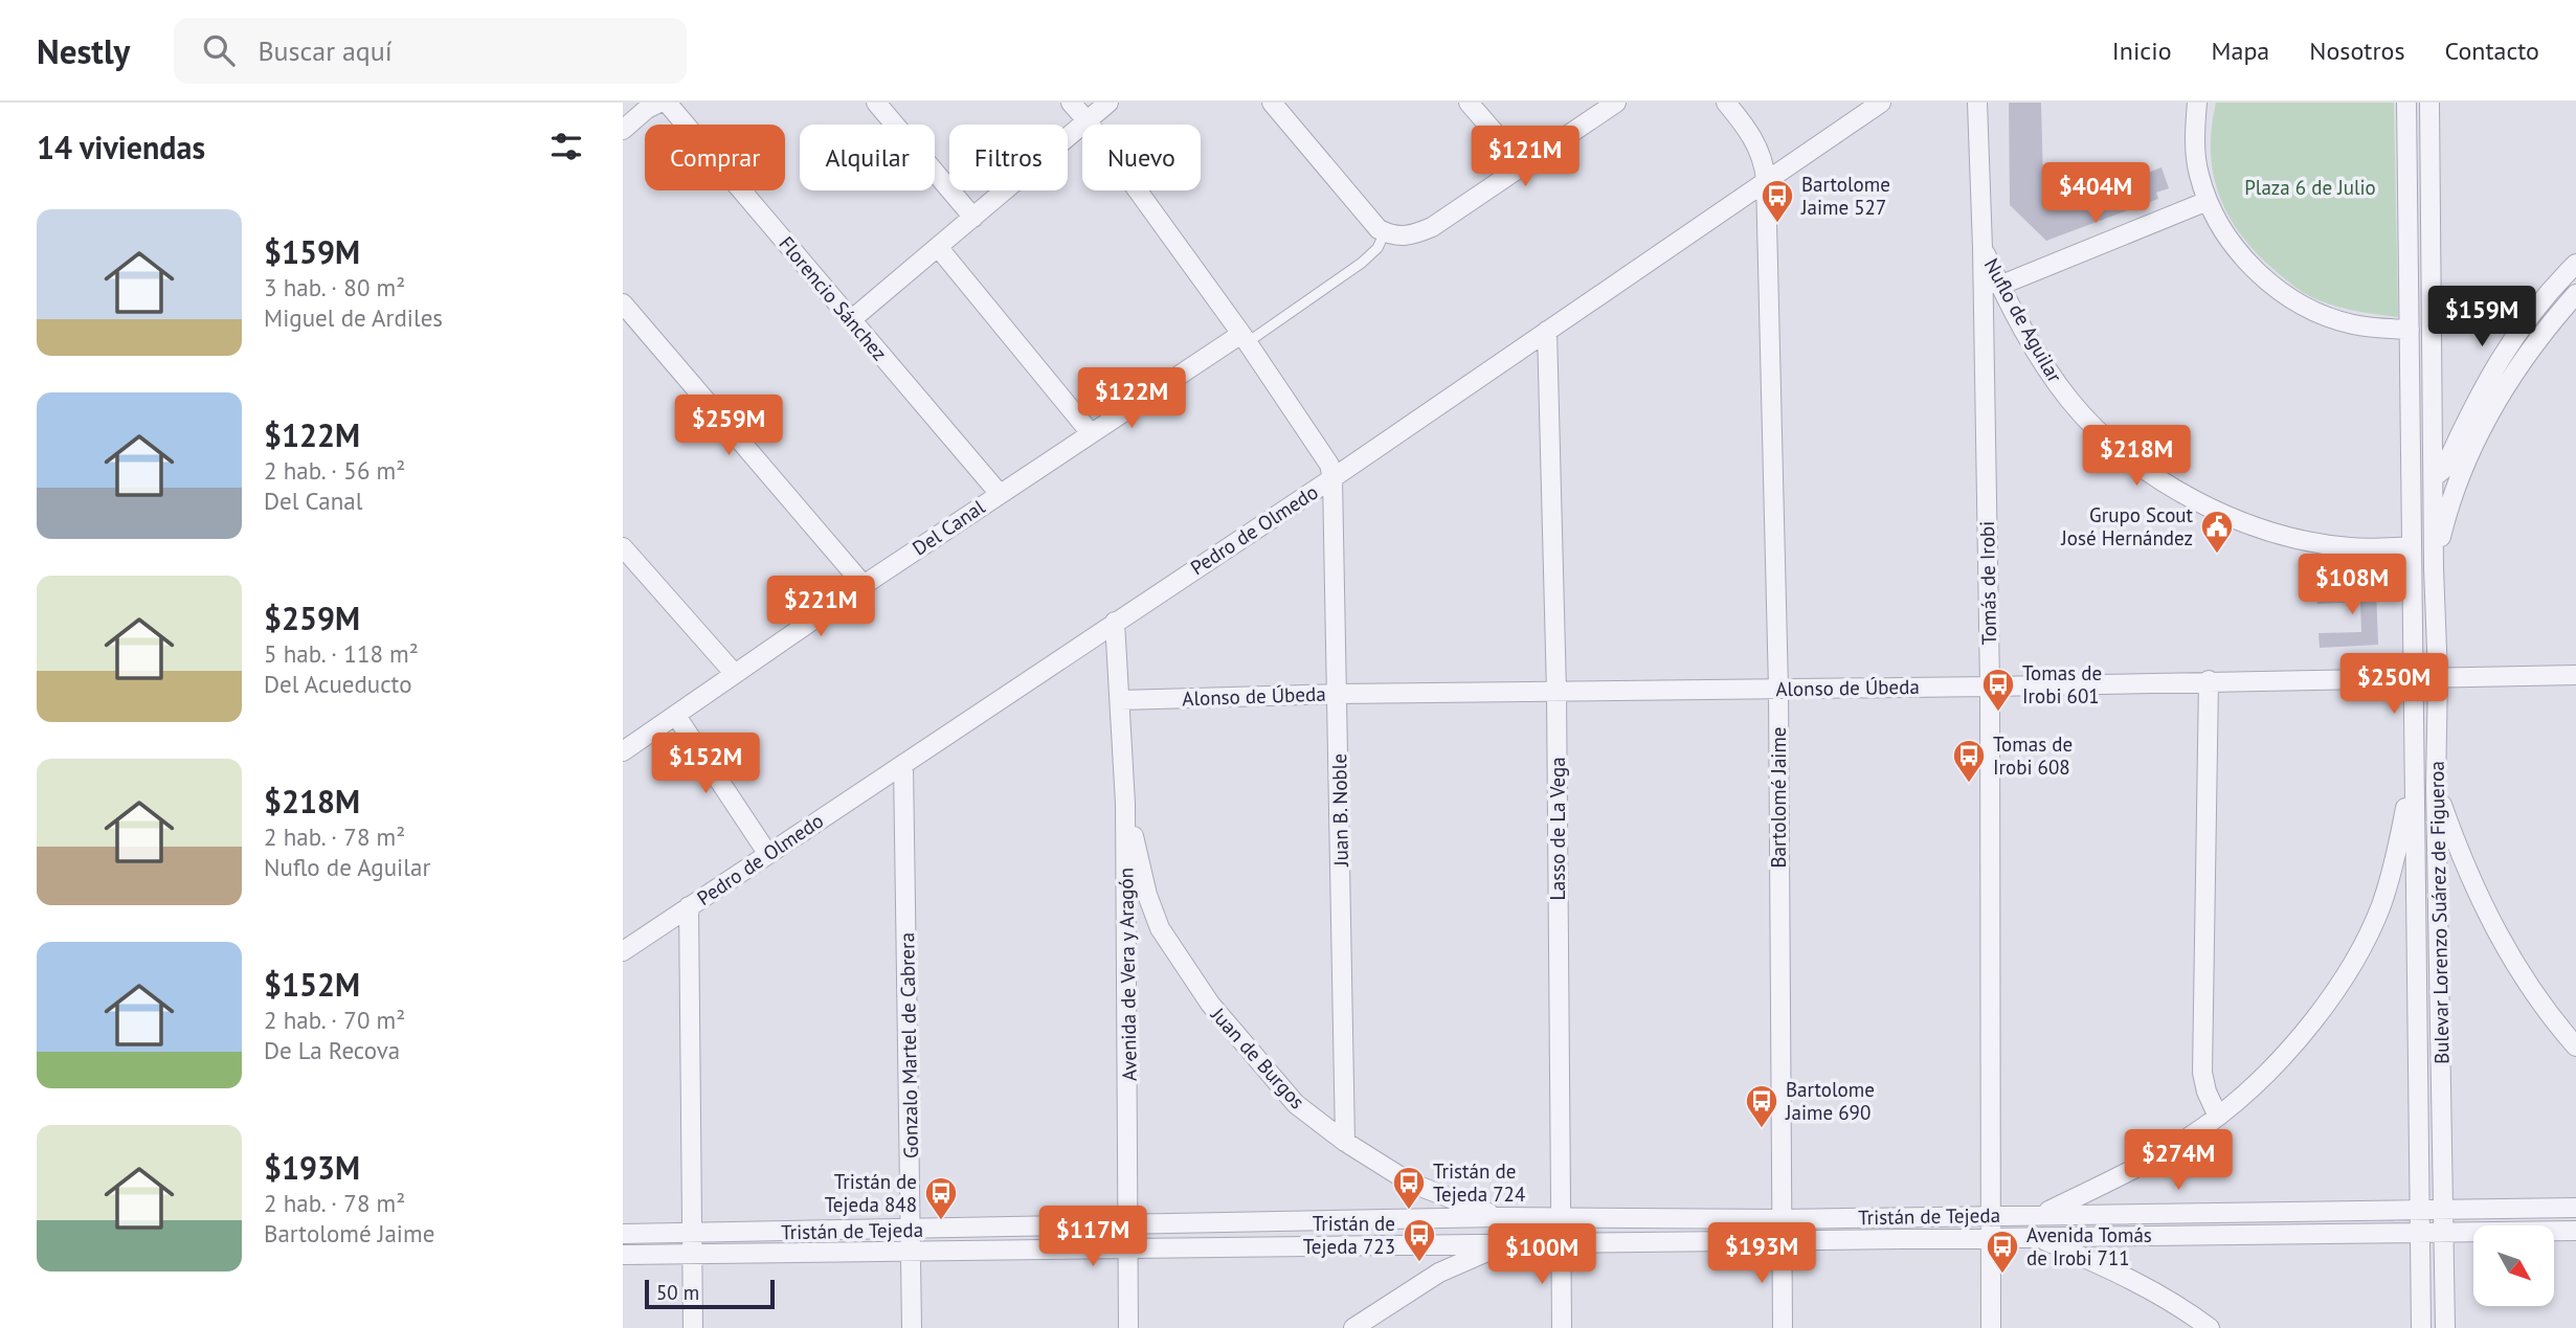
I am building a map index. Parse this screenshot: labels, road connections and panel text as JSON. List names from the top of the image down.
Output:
{
  "streets": {
    "street": [
      "Florencio Sánchez",
      "Nuflo de Aguilar",
      "Del Canal",
      "Pedro de Olmedo",
      "Tomás de Irobi",
      "Alonso de Úbeda",
      "Bartolomé Jaime",
      "Juan B. Noble",
      "Lasso de La Vega",
      "Bulevar Lorenzo Suárez de Figueroa",
      "Avenida de Vera y Aragón",
      "Gonzalo Martel de Cabrera",
      "Juan de Burgos",
      "Tristán de Tejeda"
    ]
  },
  "crossings": [
    ["Florencio Sánchez", "Del Canal"],
    ["Nuflo de Aguilar", "Tomás de Irobi"],
    ["Nuflo de Aguilar", "Bulevar Lorenzo Suárez de Figueroa"],
    ["Pedro de Olmedo", "Bartolomé Jaime"],
    ["Pedro de Olmedo", "Juan B. Noble"],
    ["Pedro de Olmedo", "Lasso de La Vega"],
    ["Pedro de Olmedo", "Avenida de Vera y Aragón"],
    ["Pedro de Olmedo", "Gonzalo Martel de Cabrera"],
    ["Tomás de Irobi", "Alonso de Úbeda"],
    ["Tomás de Irobi", "Tristán de Tejeda"],
    ["Alonso de Úbeda", "Bartolomé Jaime"],
    ["Alonso de Úbeda", "Juan B. Noble"],
    ["Alonso de Úbeda", "Lasso de La Vega"],
    ["Alonso de Úbeda", "Bulevar Lorenzo Suárez de Figueroa"],
    ["Alonso de Úbeda", "Avenida de Vera y Aragón"],
    ["Bartolomé Jaime", "Tristán de Tejeda"],
    ["Juan B. Noble", "Juan de Burgos"],
    ["Lasso de La Vega", "Tristán de Tejeda"],
    ["Bulevar Lorenzo Suárez de Figueroa", "Tristán de Tejeda"],
    ["Avenida de Vera y Aragón", "Juan de Burgos"],
    ["Avenida de Vera y Aragón", "Tristán de Tejeda"],
    ["Gonzalo Martel de Cabrera", "Tristán de Tejeda"],
    ["Juan de Burgos", "Tristán de Tejeda"]
  ],
  "parks": ["Plaza 6 de Julio"],
  "places": {
    "bus stop": [
      "Bartolome Jaime 527",
      "Tomas de Irobi 601",
      "Tomas de Irobi 608",
      "Bartolome Jaime 690",
      "Tristán de Tejeda 724",
      "Tristán de Tejeda 848",
      "Tristán de Tejeda 723",
      "Avenida Tomás de Irobi 711"
    ],
    "public building": ["Grupo Scout José Hernández"]
  },
  "scale_bar": "50 m",
  "north": "bottom right",
  "page": {
    "header": "Nestly",
    "search": "Buscar aquí",
    "nav": [
      "Inicio",
      "Mapa",
      "Nosotros",
      "Contacto"
    ],
    "heading": "14 viviendas",
    "chip": [
      "Comprar",
      "Alquilar",
      "Filtros",
      "Nuevo"
    ],
    "price": [
      "$121M",
      "$404M",
      "$159M",
      "$122M",
      "$259M",
      "$218M",
      "$108M",
      "$221M",
      "$250M",
      "$152M",
      "$274M",
      "$117M",
      "$193M",
      "$100M"
    ],
    "list": [
      {
        "name": "$159M",
        "note": "3 hab. · 80 m² · Miguel de Ardiles"
      },
      {
        "name": "$122M",
        "note": "2 hab. · 56 m² · Del Canal"
      },
      {
        "name": "$259M",
        "note": "5 hab. · 118 m² · Del Acueducto"
      },
      {
        "name": "$218M",
        "note": "2 hab. · 78 m² · Nuflo de Aguilar"
      },
      {
        "name": "$152M",
        "note": "2 hab. · 70 m² · De La Recova"
      },
      {
        "name": "$193M",
        "note": "2 hab. · 78 m² · Bartolomé Jaime"
      }
    ],
    "scale": "50 m"
  }
}
